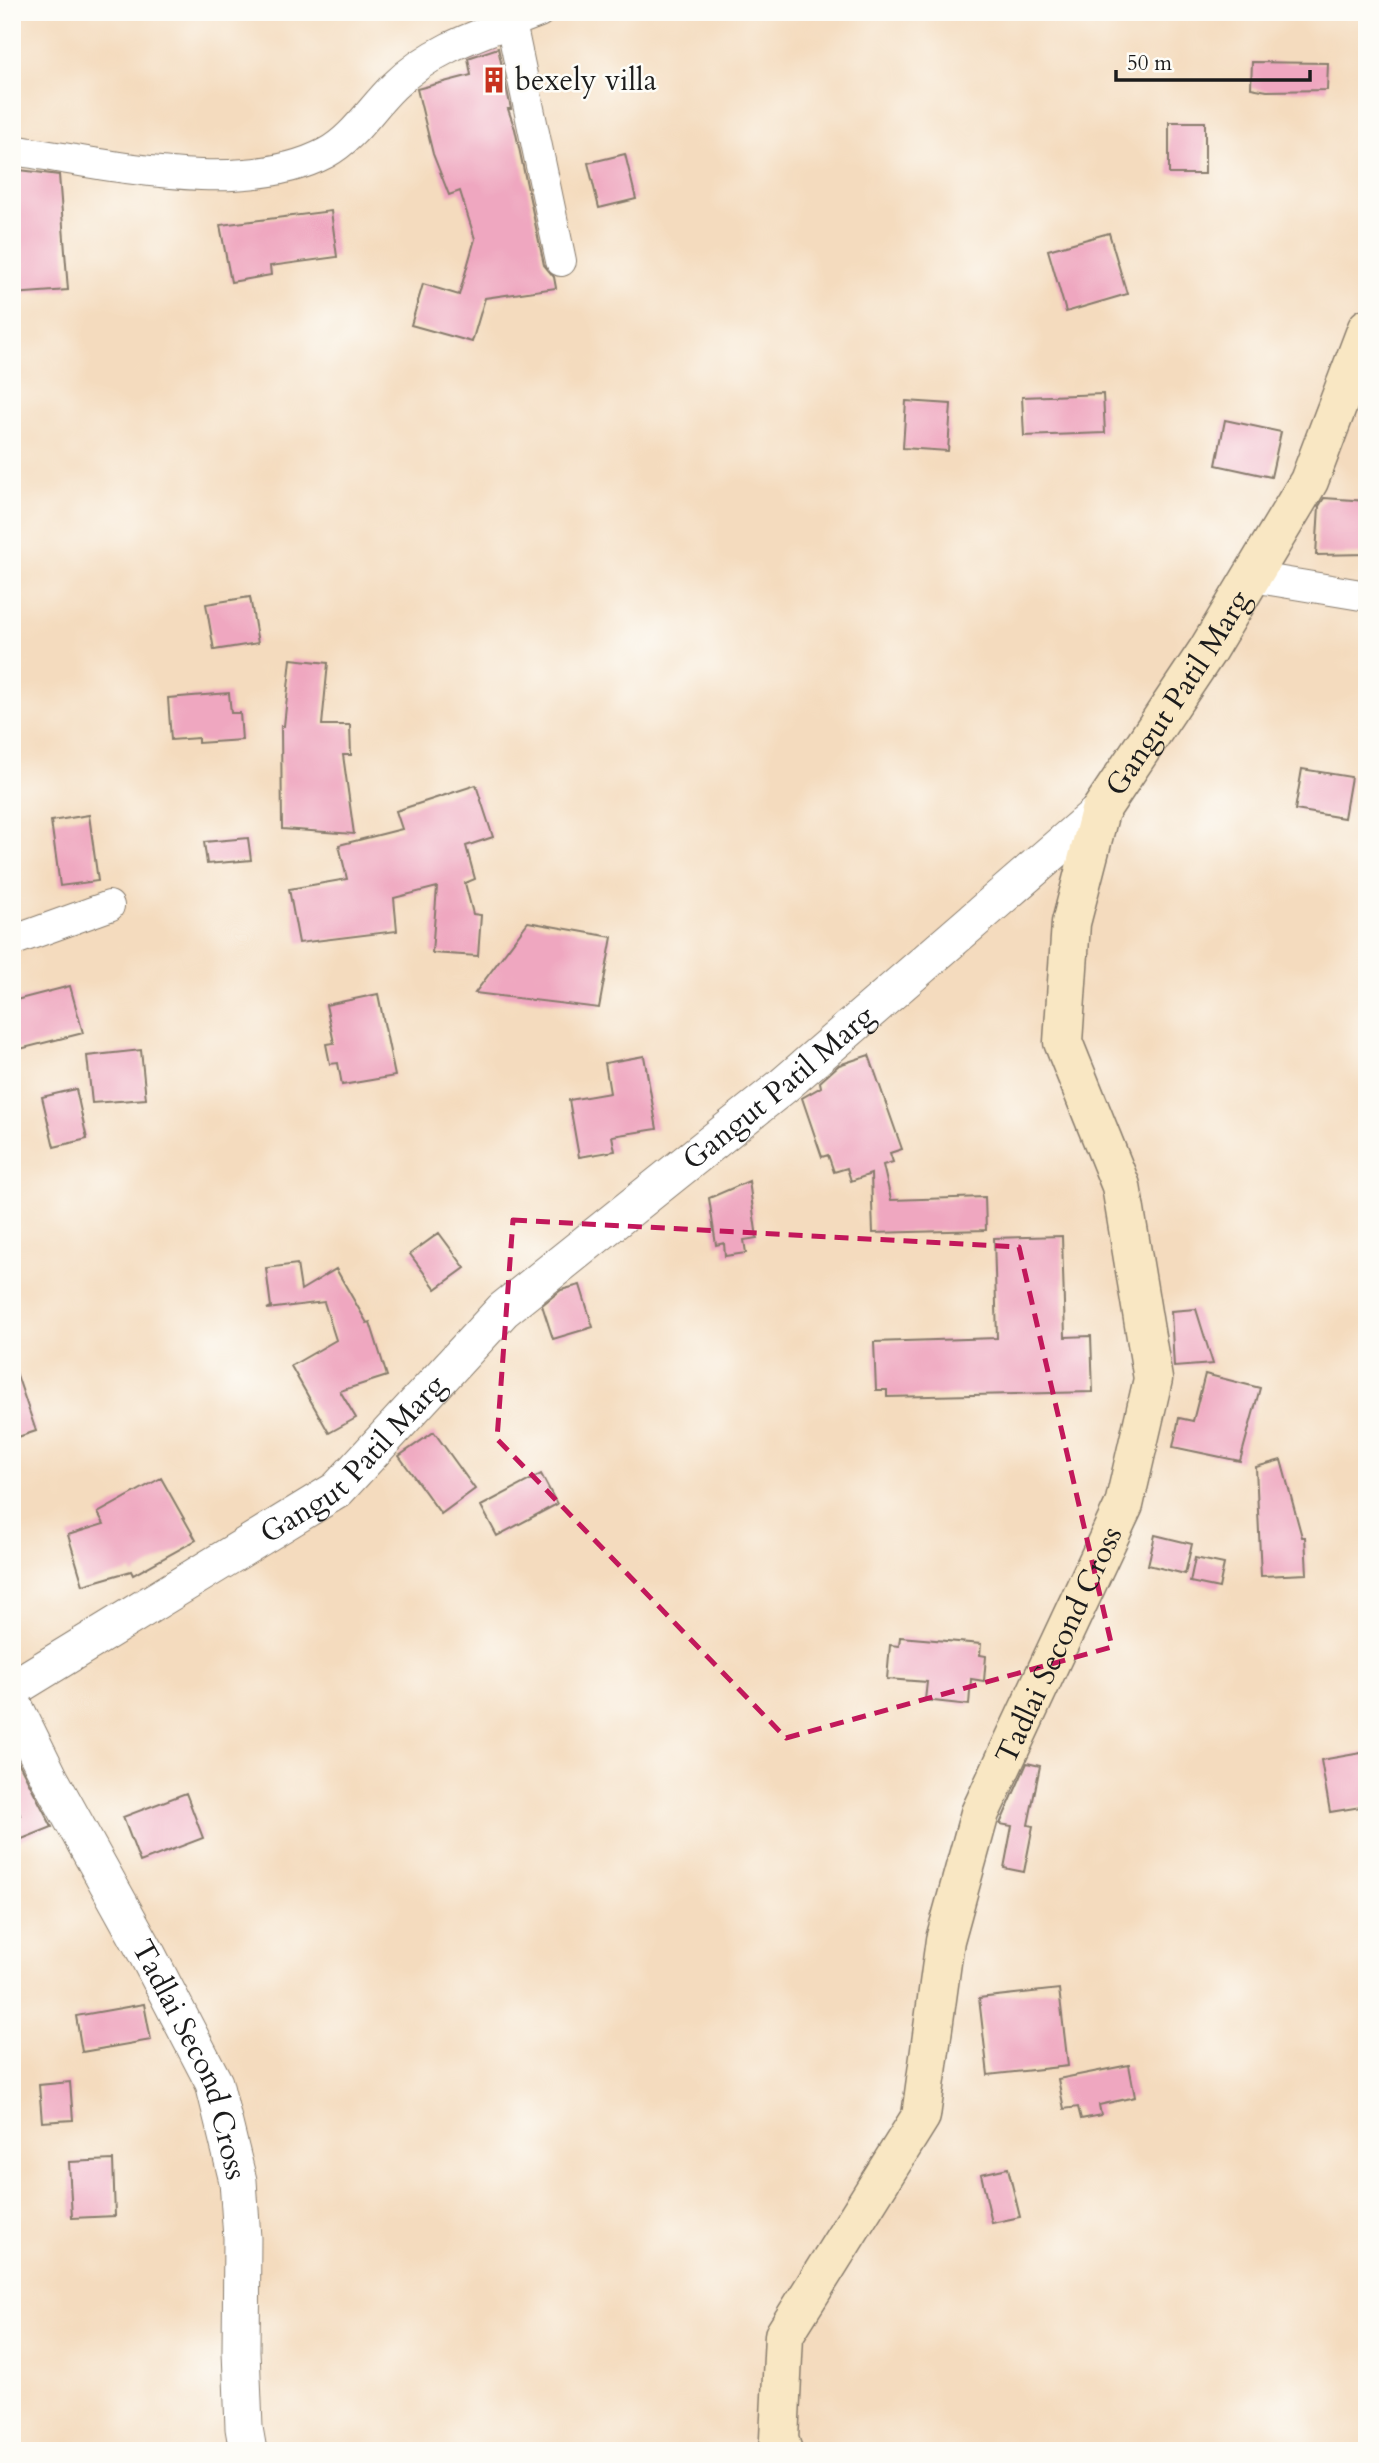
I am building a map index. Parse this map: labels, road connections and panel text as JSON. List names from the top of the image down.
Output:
{
  "streets": {
    "main road": ["Gangut Patil Marg", "Tadlai Second Cross"]
  },
  "crossings": [
    ["Gangut Patil Marg", "Tadlai Second Cross"]
  ],
  "places": {
    "building": ["bexely villa"]
  },
  "scale_bar": "50 m"
}
